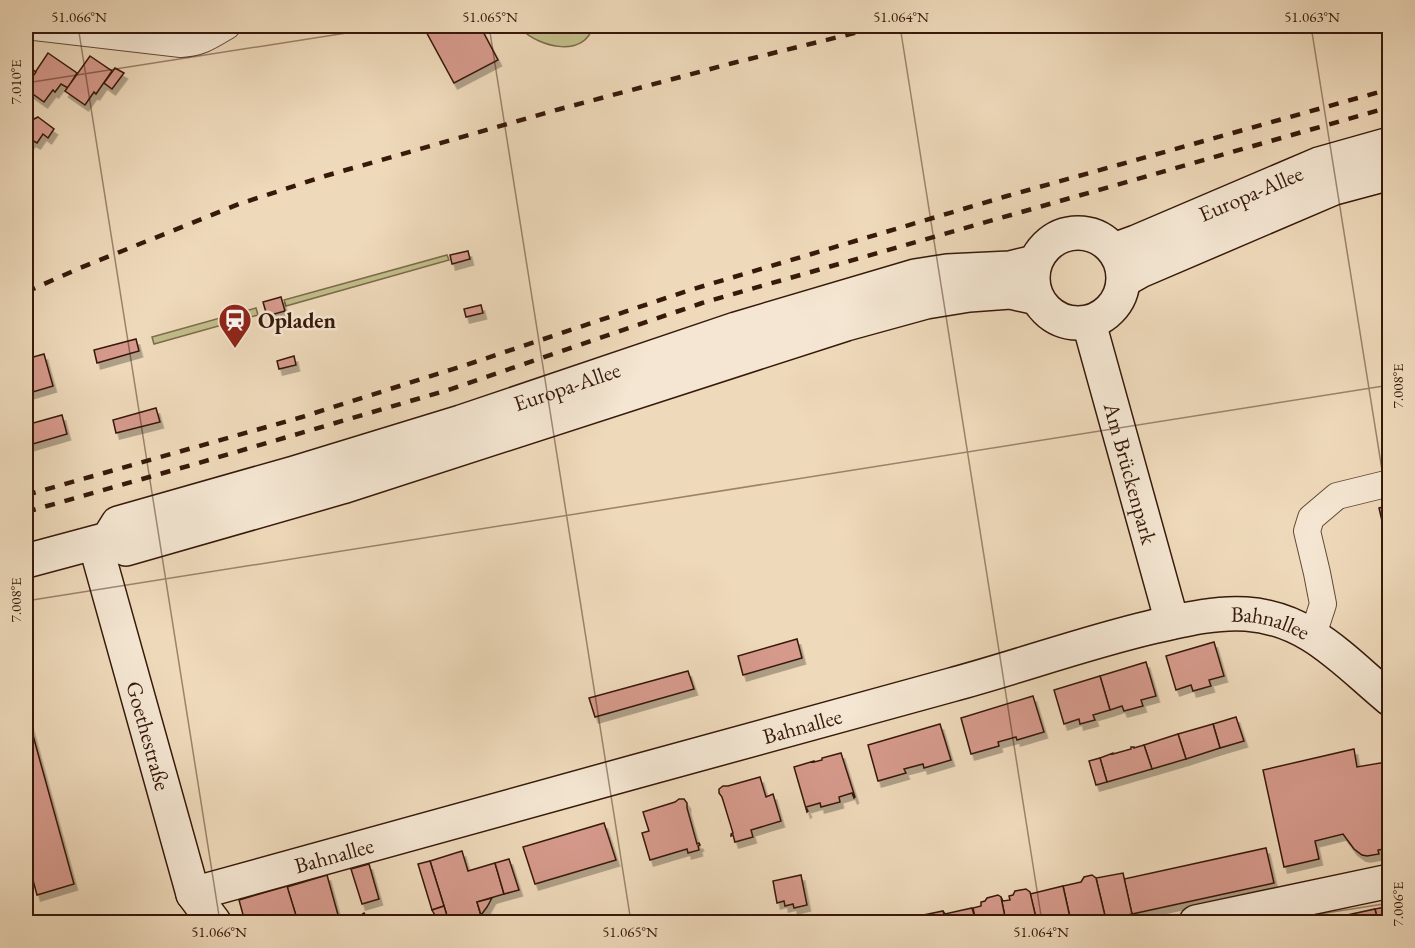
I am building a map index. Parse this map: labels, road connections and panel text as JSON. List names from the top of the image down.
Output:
{
  "streets": {
    "main road": [
      "Europa-Allee",
      "Am Brückenpark",
      "Bahnallee",
      "Goethestraße"
    ]
  },
  "crossings": [
    ["Europa-Allee", "Am Brückenpark"],
    ["Europa-Allee", "Goethestraße"],
    ["Am Brückenpark", "Bahnallee"],
    ["Bahnallee", "Goethestraße"]
  ],
  "places": {
    "station": ["Opladen"]
  },
  "coordinates": [
    "51.066°N",
    "51.065°N",
    "51.064°N",
    "51.063°N",
    "7.010°E",
    "7.008°E",
    "7.006°E"
  ]
}
